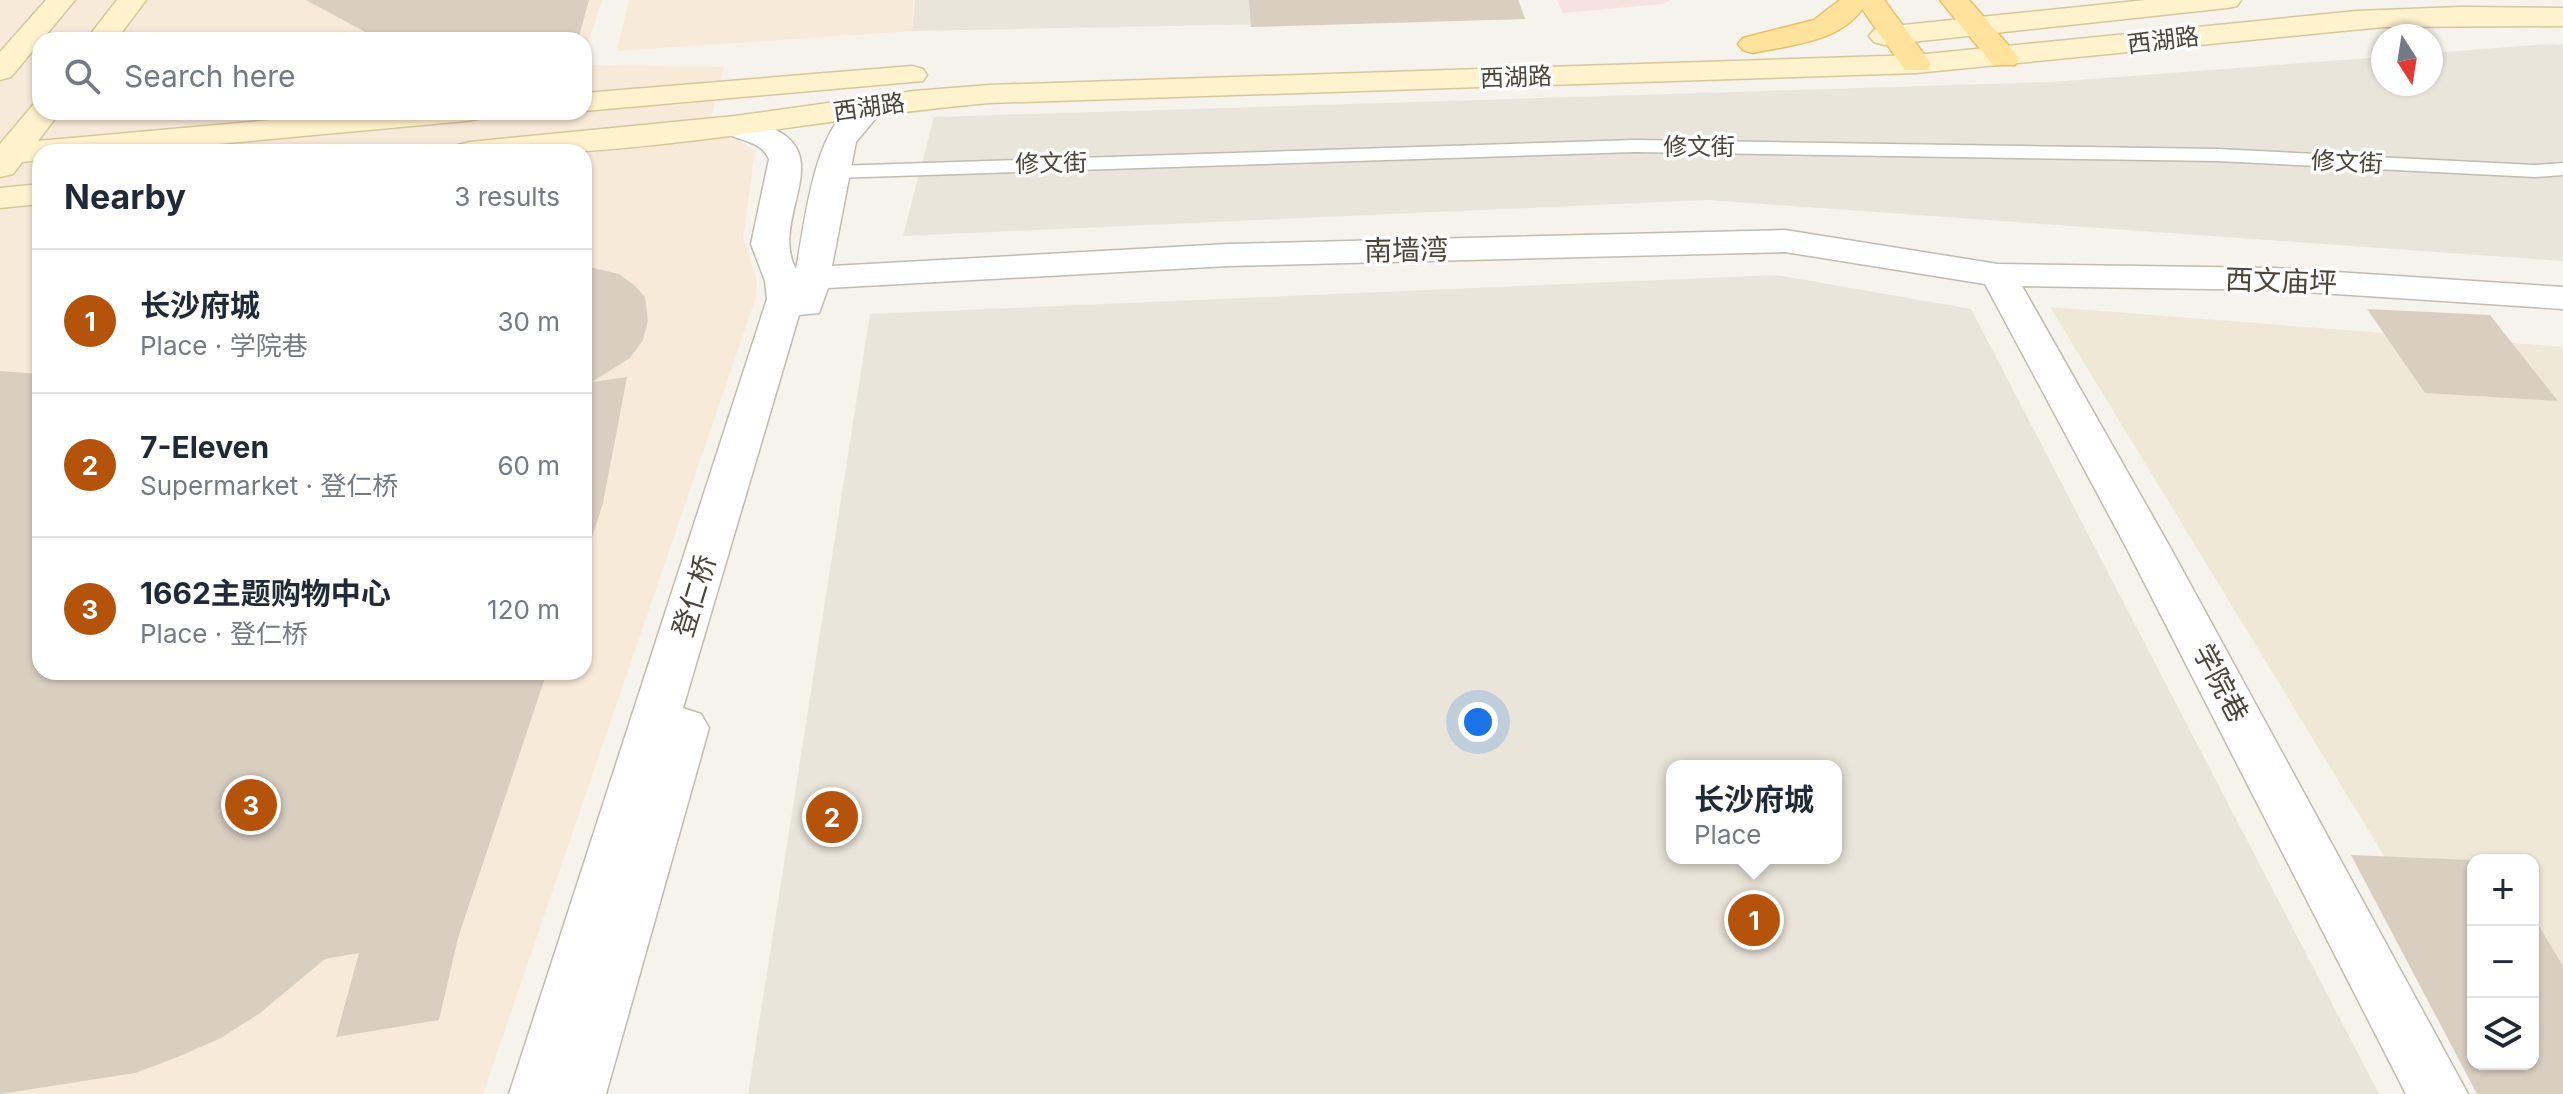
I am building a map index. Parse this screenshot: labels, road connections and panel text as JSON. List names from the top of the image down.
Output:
{
  "streets": {
    "main road": ["西湖路"],
    "street": [
      "南墙湾",
      "西文庙坪",
      "登仁桥",
      "学院巷"
    ],
    "lane": ["修文街"]
  },
  "crossings": [
    ["西湖路", "登仁桥"],
    ["修文街", "登仁桥"],
    ["南墙湾", "西文庙坪"],
    ["南墙湾", "登仁桥"],
    ["南墙湾", "学院巷"],
    ["西文庙坪", "学院巷"]
  ],
  "north": "bottom",
  "page": {
    "search": "Search here",
    "heading": ["Nearby", "3 results"],
    "list": [
      {
        "mark": "1",
        "name": "长沙府城",
        "note": "Place · 学院巷",
        "value": "30 m"
      },
      {
        "mark": "2",
        "name": "7-Eleven",
        "note": "Supermarket · 登仁桥",
        "value": "60 m"
      },
      {
        "mark": "3",
        "name": "1662主题购物中心",
        "note": "Place · 登仁桥",
        "value": "120 m"
      }
    ],
    "popup": ["长沙府城", "Place"],
    "pins": ["3", "2", "1"],
    "map_buttons": ["+", "−"]
  }
}
